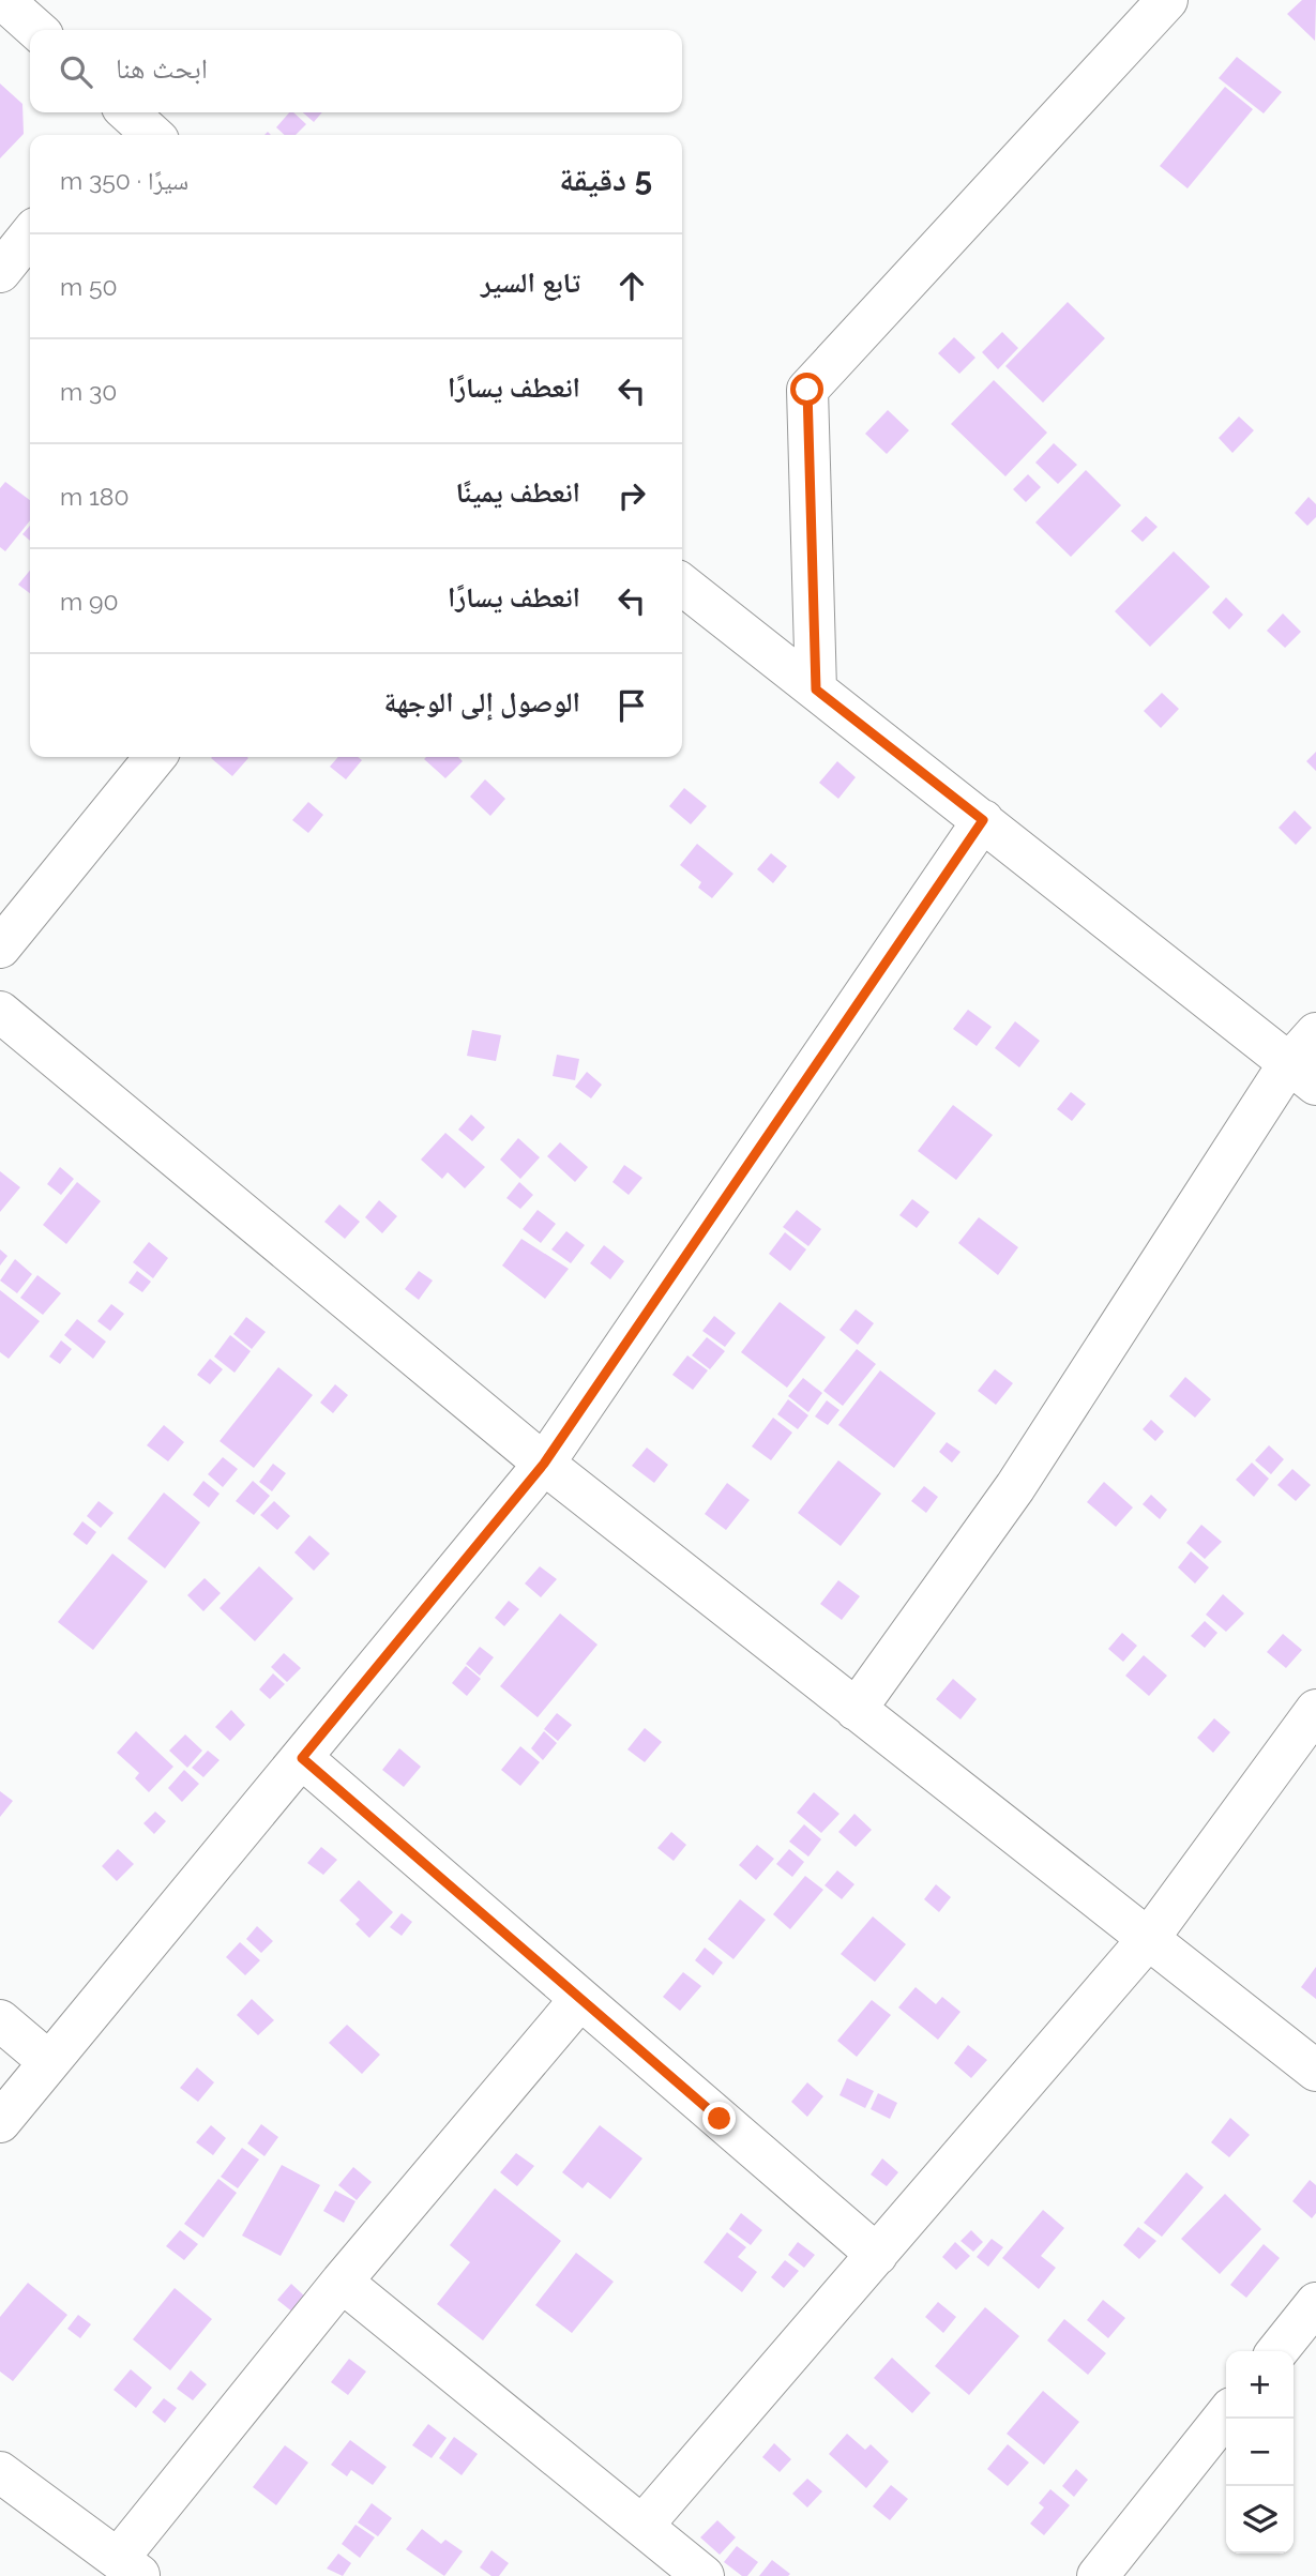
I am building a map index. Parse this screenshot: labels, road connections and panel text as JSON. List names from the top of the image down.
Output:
{
  "page": {
    "search": "ابحث هنا",
    "heading": ["5 دقيقة", "سيرًا · 350 m"],
    "list": [
      ["تابع السير", "50 m"],
      ["انعطف يسارًا", "30 m"],
      ["انعطف يمينًا", "180 m"],
      ["انعطف يسارًا", "90 m"],
      "الوصول إلى الوجهة"
    ],
    "map_buttons": ["+", "−"]
  }
}
